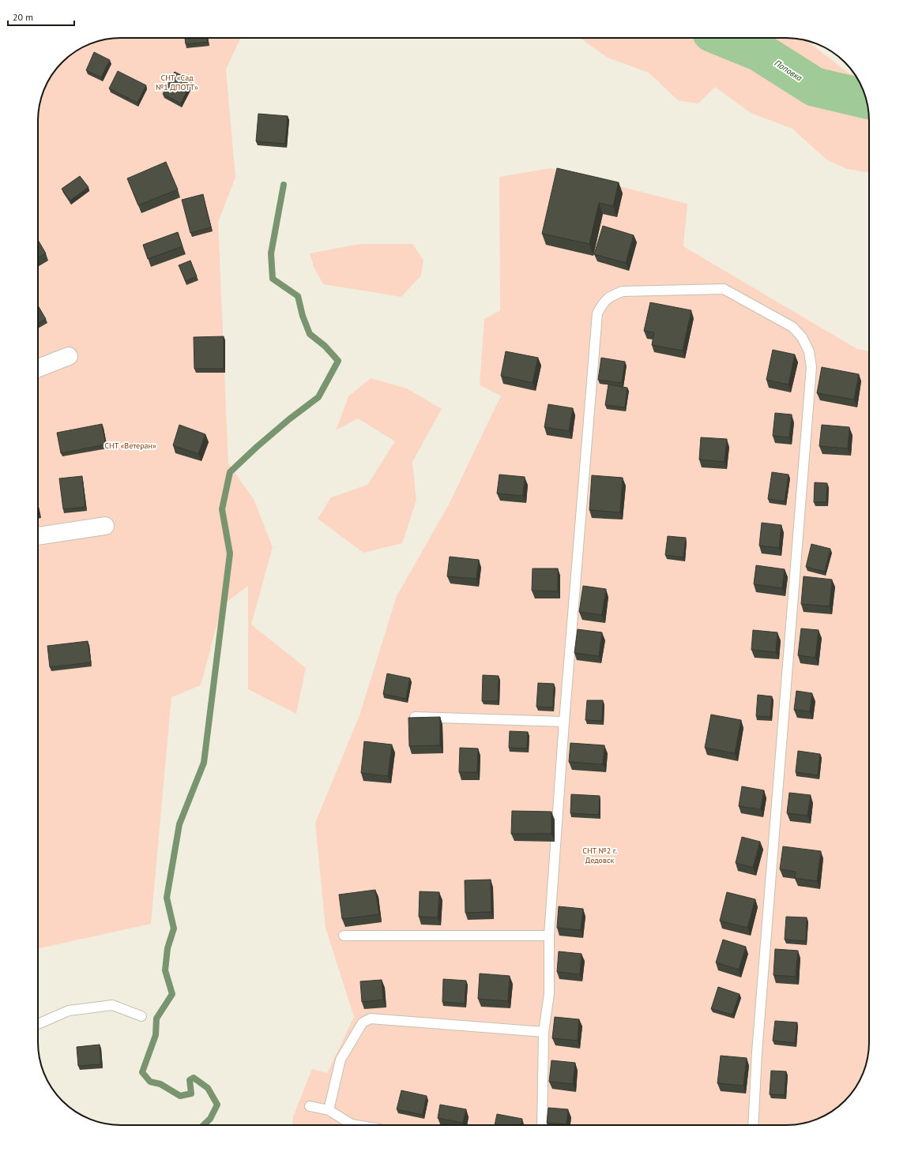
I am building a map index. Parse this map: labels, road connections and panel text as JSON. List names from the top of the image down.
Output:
{
  "water": ["Поповка"],
  "parks": ["СНТ «Сад №1 ДПОТТ»", "СНТ «Ветеран»", "СНТ №2 г. Дедовск"],
  "scale_bar": "20 m"
}
